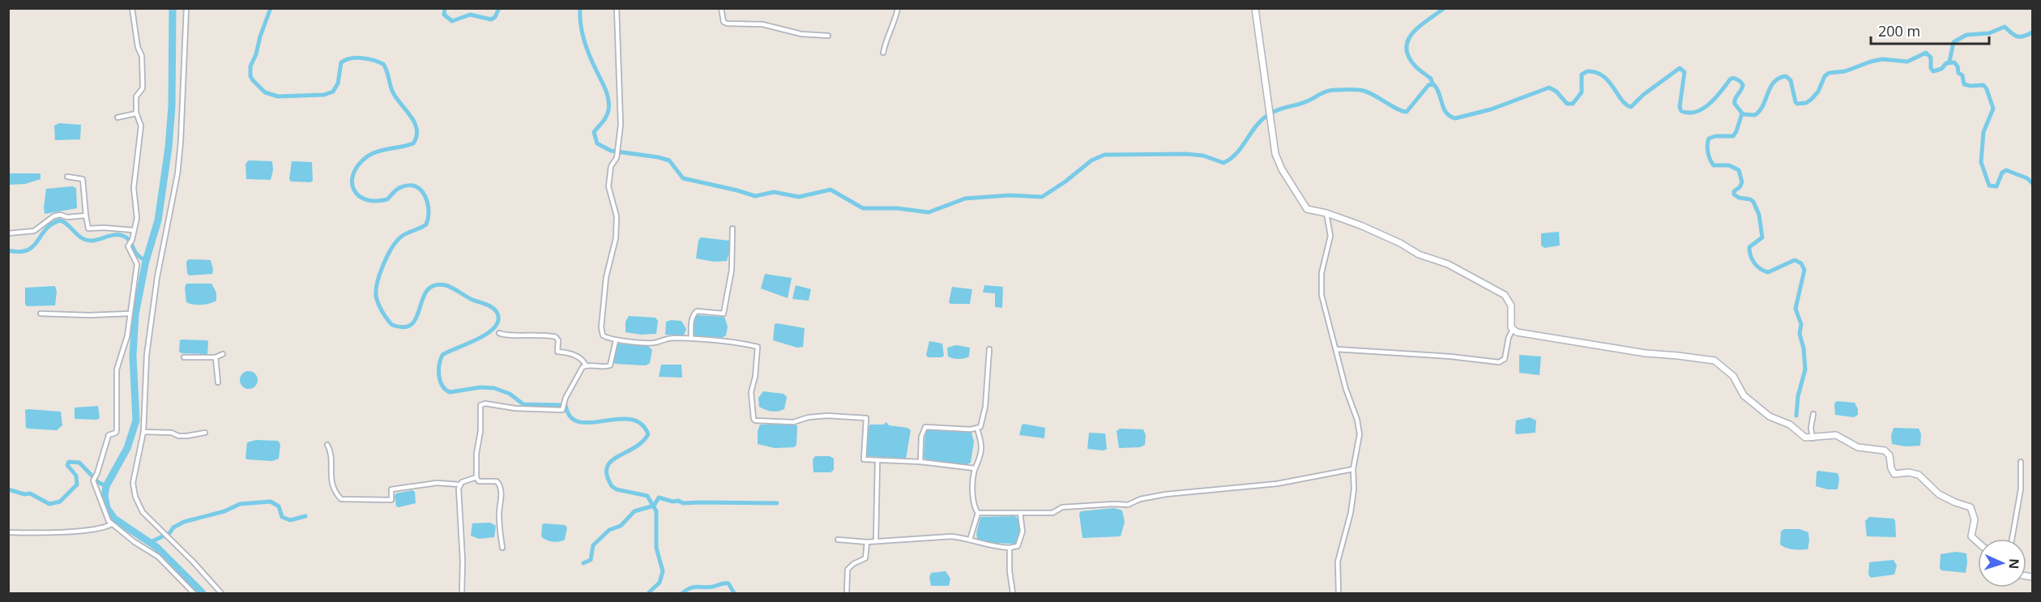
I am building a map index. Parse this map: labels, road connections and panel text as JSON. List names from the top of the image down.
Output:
{
  "scale_bar": "200 m",
  "north": "right"
}
